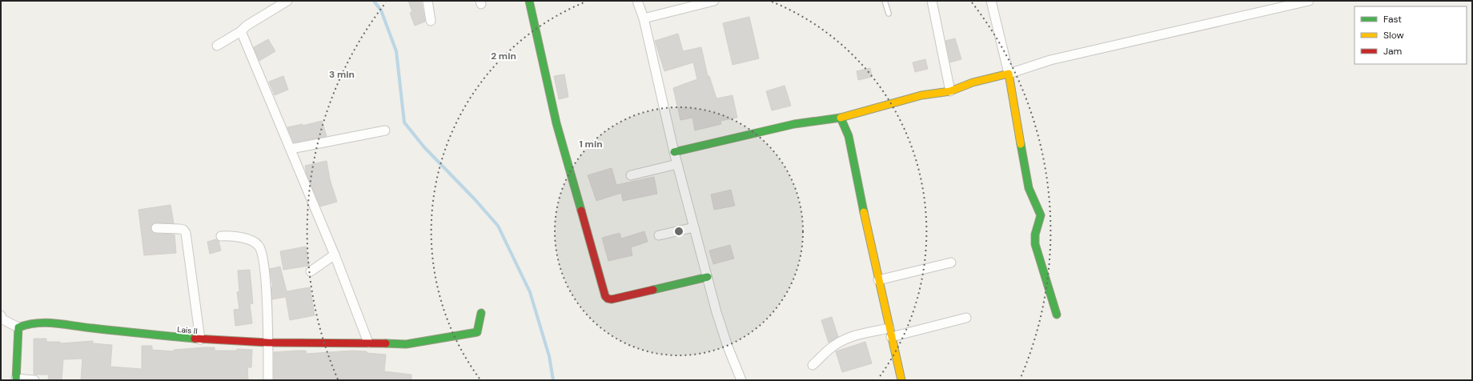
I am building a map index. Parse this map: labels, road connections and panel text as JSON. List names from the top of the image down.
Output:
{
  "streets": {
    "street": ["Lais II"]
  },
  "legend": ["Fast", "Slow", "Jam"],
  "rings": ["2 min", "3 min", "1 min"]
}
